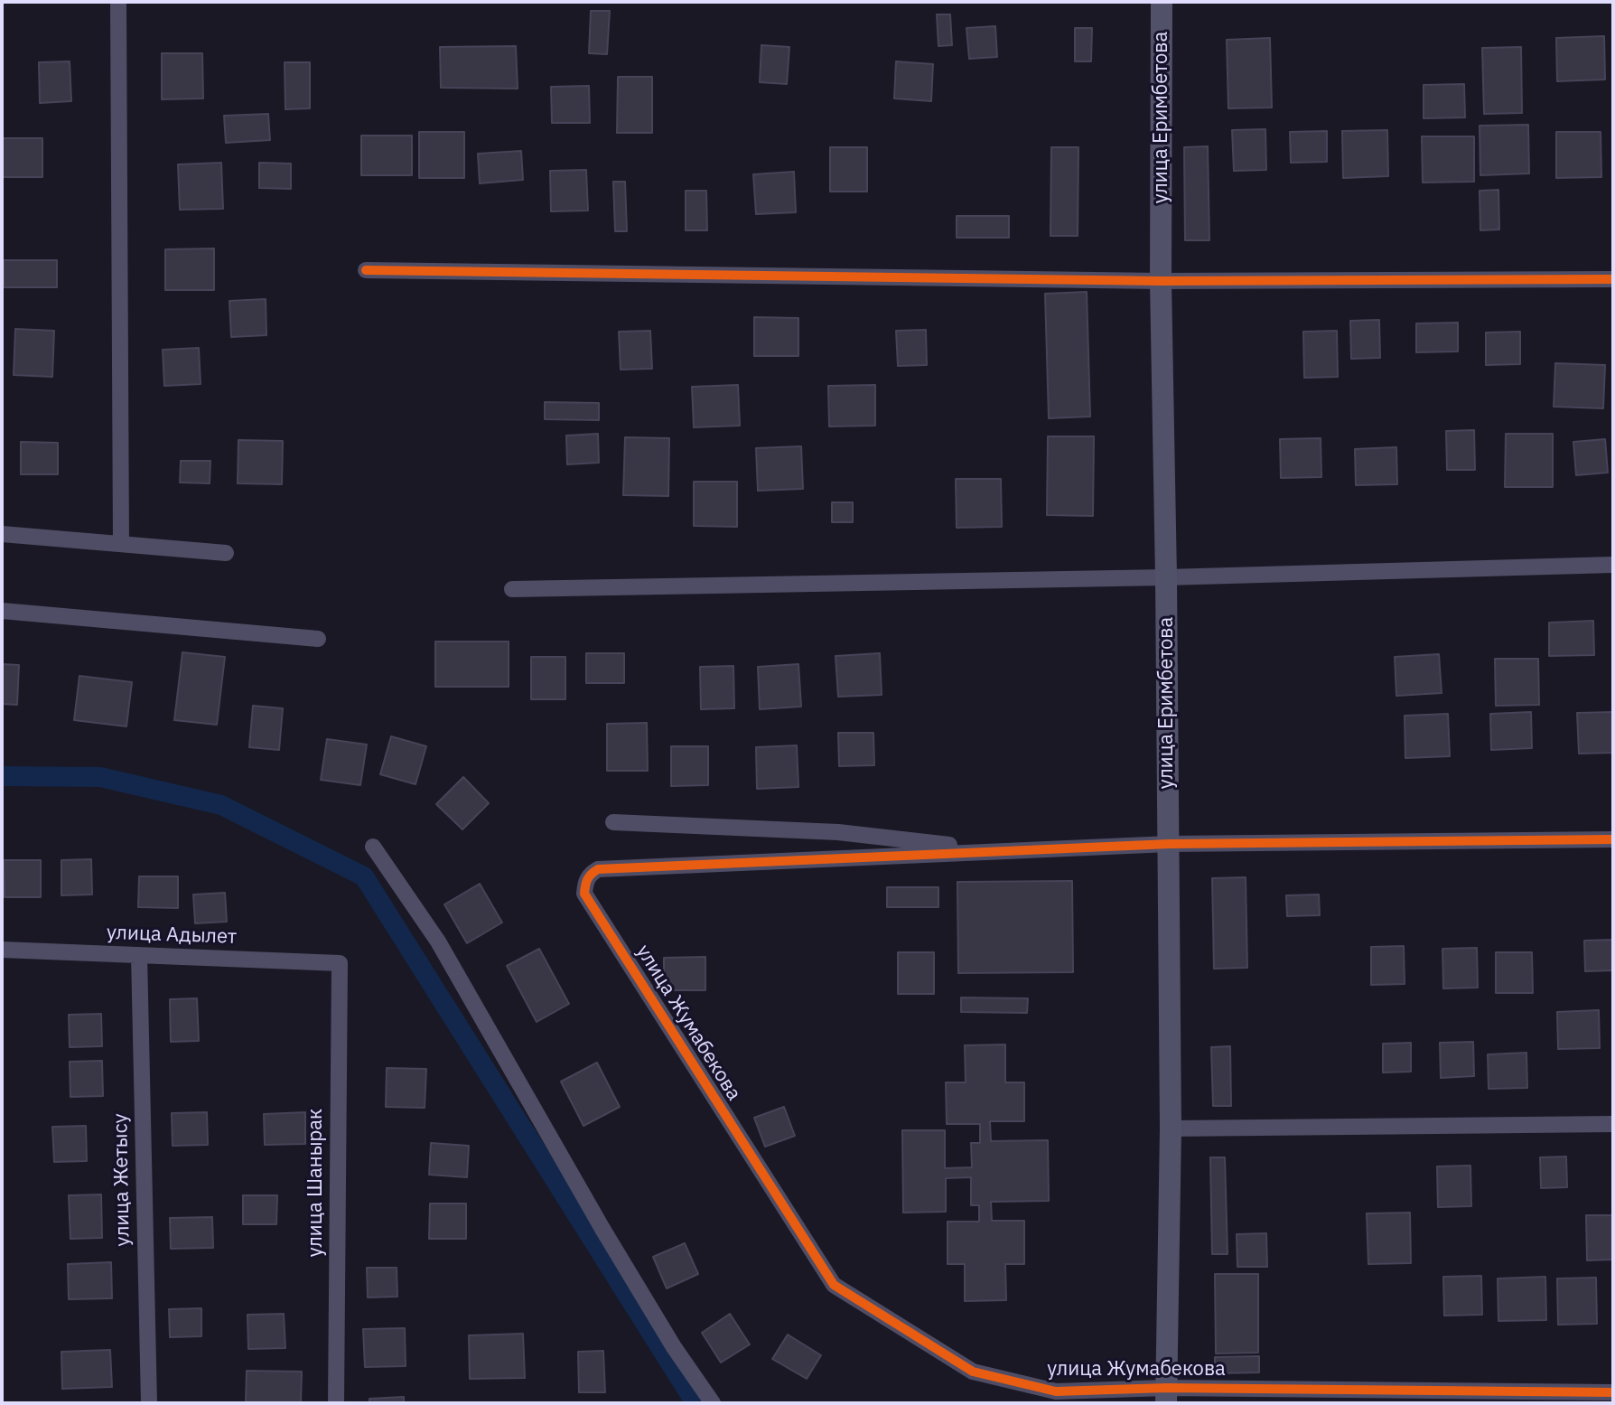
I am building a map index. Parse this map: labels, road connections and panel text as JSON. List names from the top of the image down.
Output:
{
  "streets": {
    "main road": ["улица Еримбетова"],
    "street": [
      "улица Адылет",
      "улица Жумабекова",
      "улица Жетысу",
      "улица Шанырак"
    ]
  },
  "crossings": [
    ["улица Еримбетова", "улица Жумабекова"],
    ["улица Адылет", "улица Жетысу"],
    ["улица Адылет", "улица Шанырак"]
  ]
}
